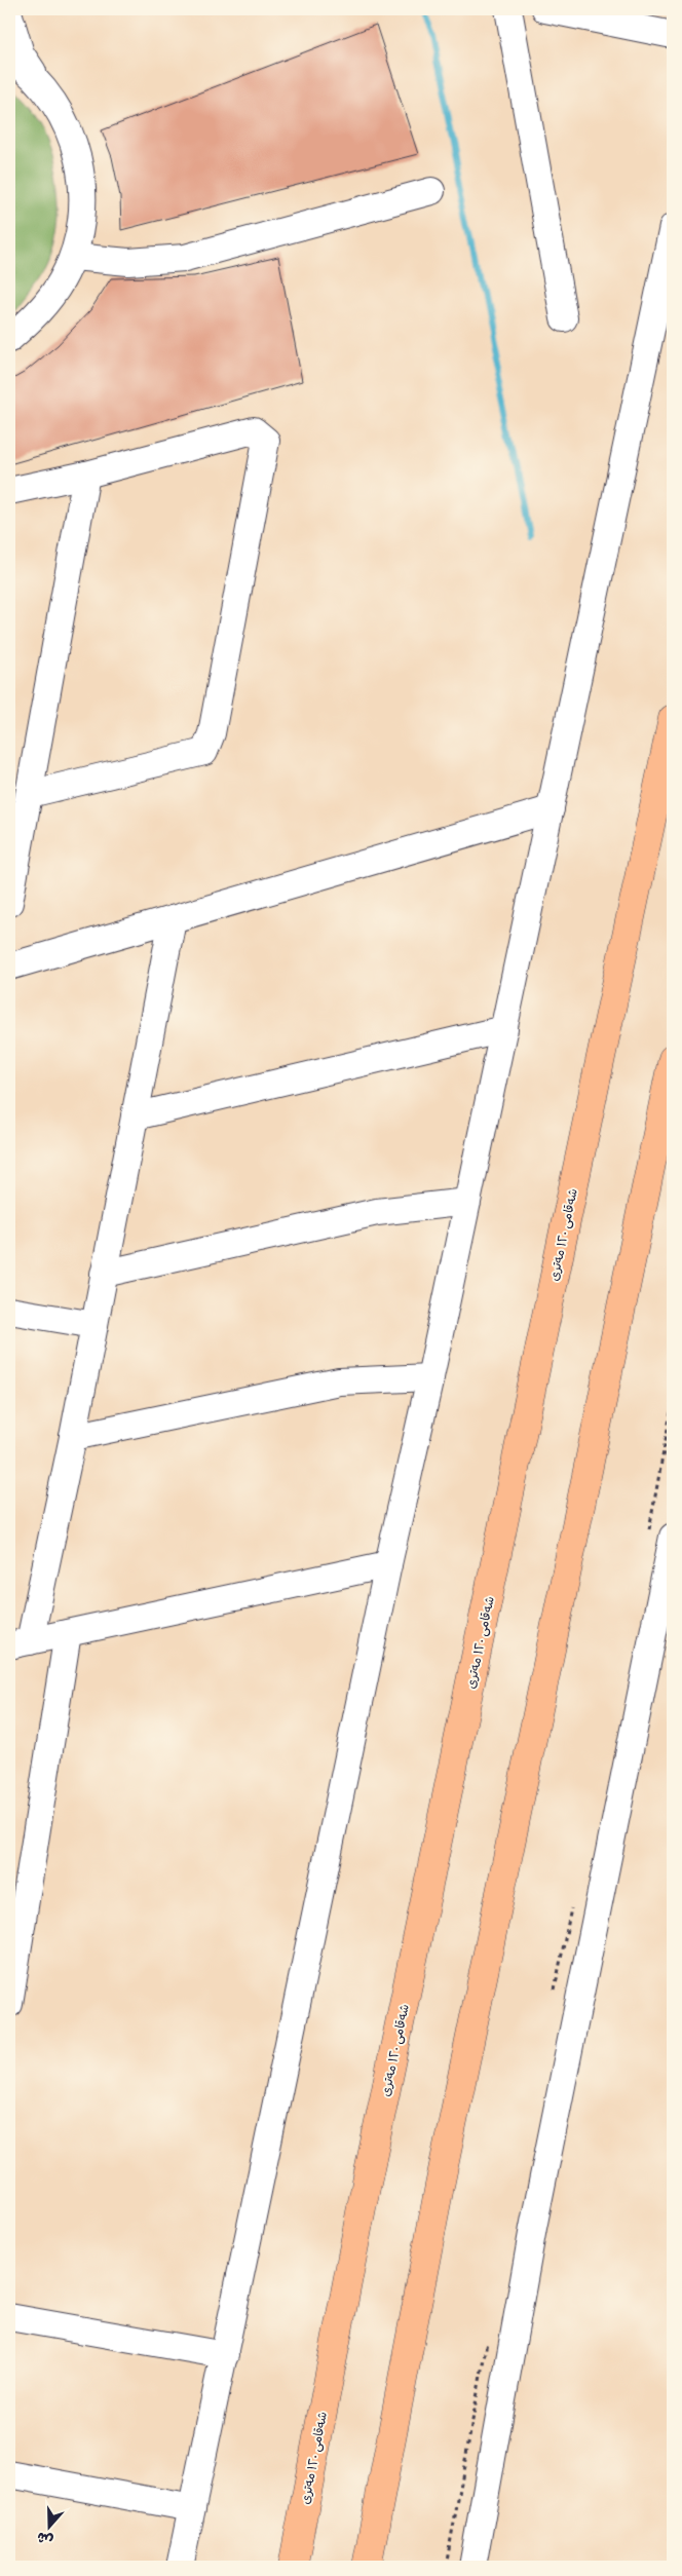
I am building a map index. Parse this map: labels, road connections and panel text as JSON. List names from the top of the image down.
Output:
{
  "streets": {
    "highway": ["شەقامی ١٢٠ مەتری"]
  },
  "north": "bottom"
}
